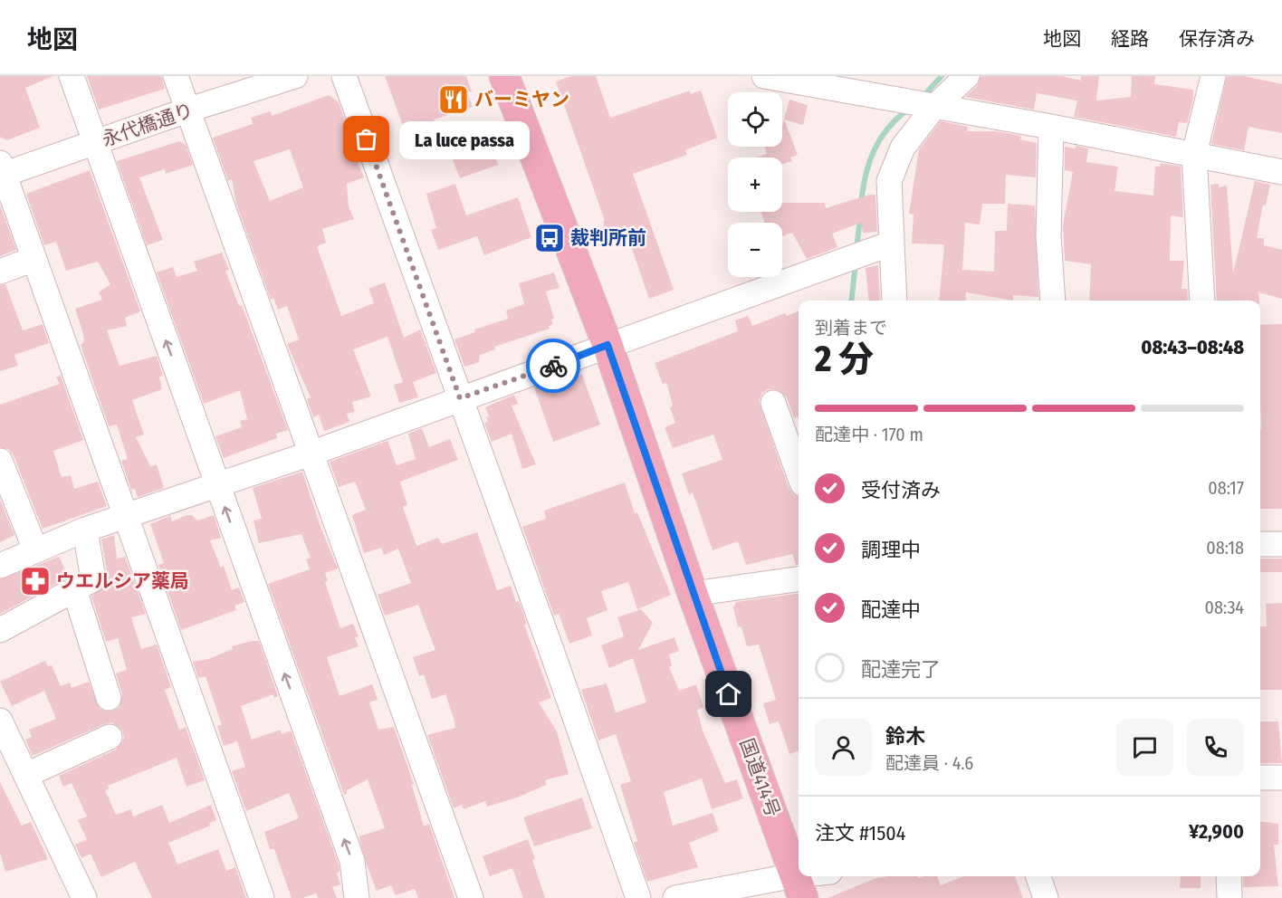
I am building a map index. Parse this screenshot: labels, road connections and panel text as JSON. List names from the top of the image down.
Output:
{
  "streets": {
    "highway": ["国道414号"],
    "street": ["永代橋通り"]
  },
  "places": {
    "restaurant": ["バーミヤン"],
    "other": ["La luce passa"],
    "bus stop": ["裁判所前"],
    "pharmacy": ["ウエルシア薬局"]
  },
  "page": {
    "header": "地図",
    "nav": ["地図", "経路", "保存済み"],
    "map_buttons": ["+", "−"],
    "bubble": "La luce passa",
    "heading": ["2 分", "到着まで", "08:43–08:48"],
    "panel": [
      "鈴木",
      "配達員 · 4.6",
      "注文 #1504",
      "¥2,900"
    ],
    "bar": "配達中 · 170 m",
    "list": [
      ["受付済み", "08:17"],
      ["調理中", "08:18"],
      ["配達中", "08:34"],
      "配達完了"
    ]
  }
}
